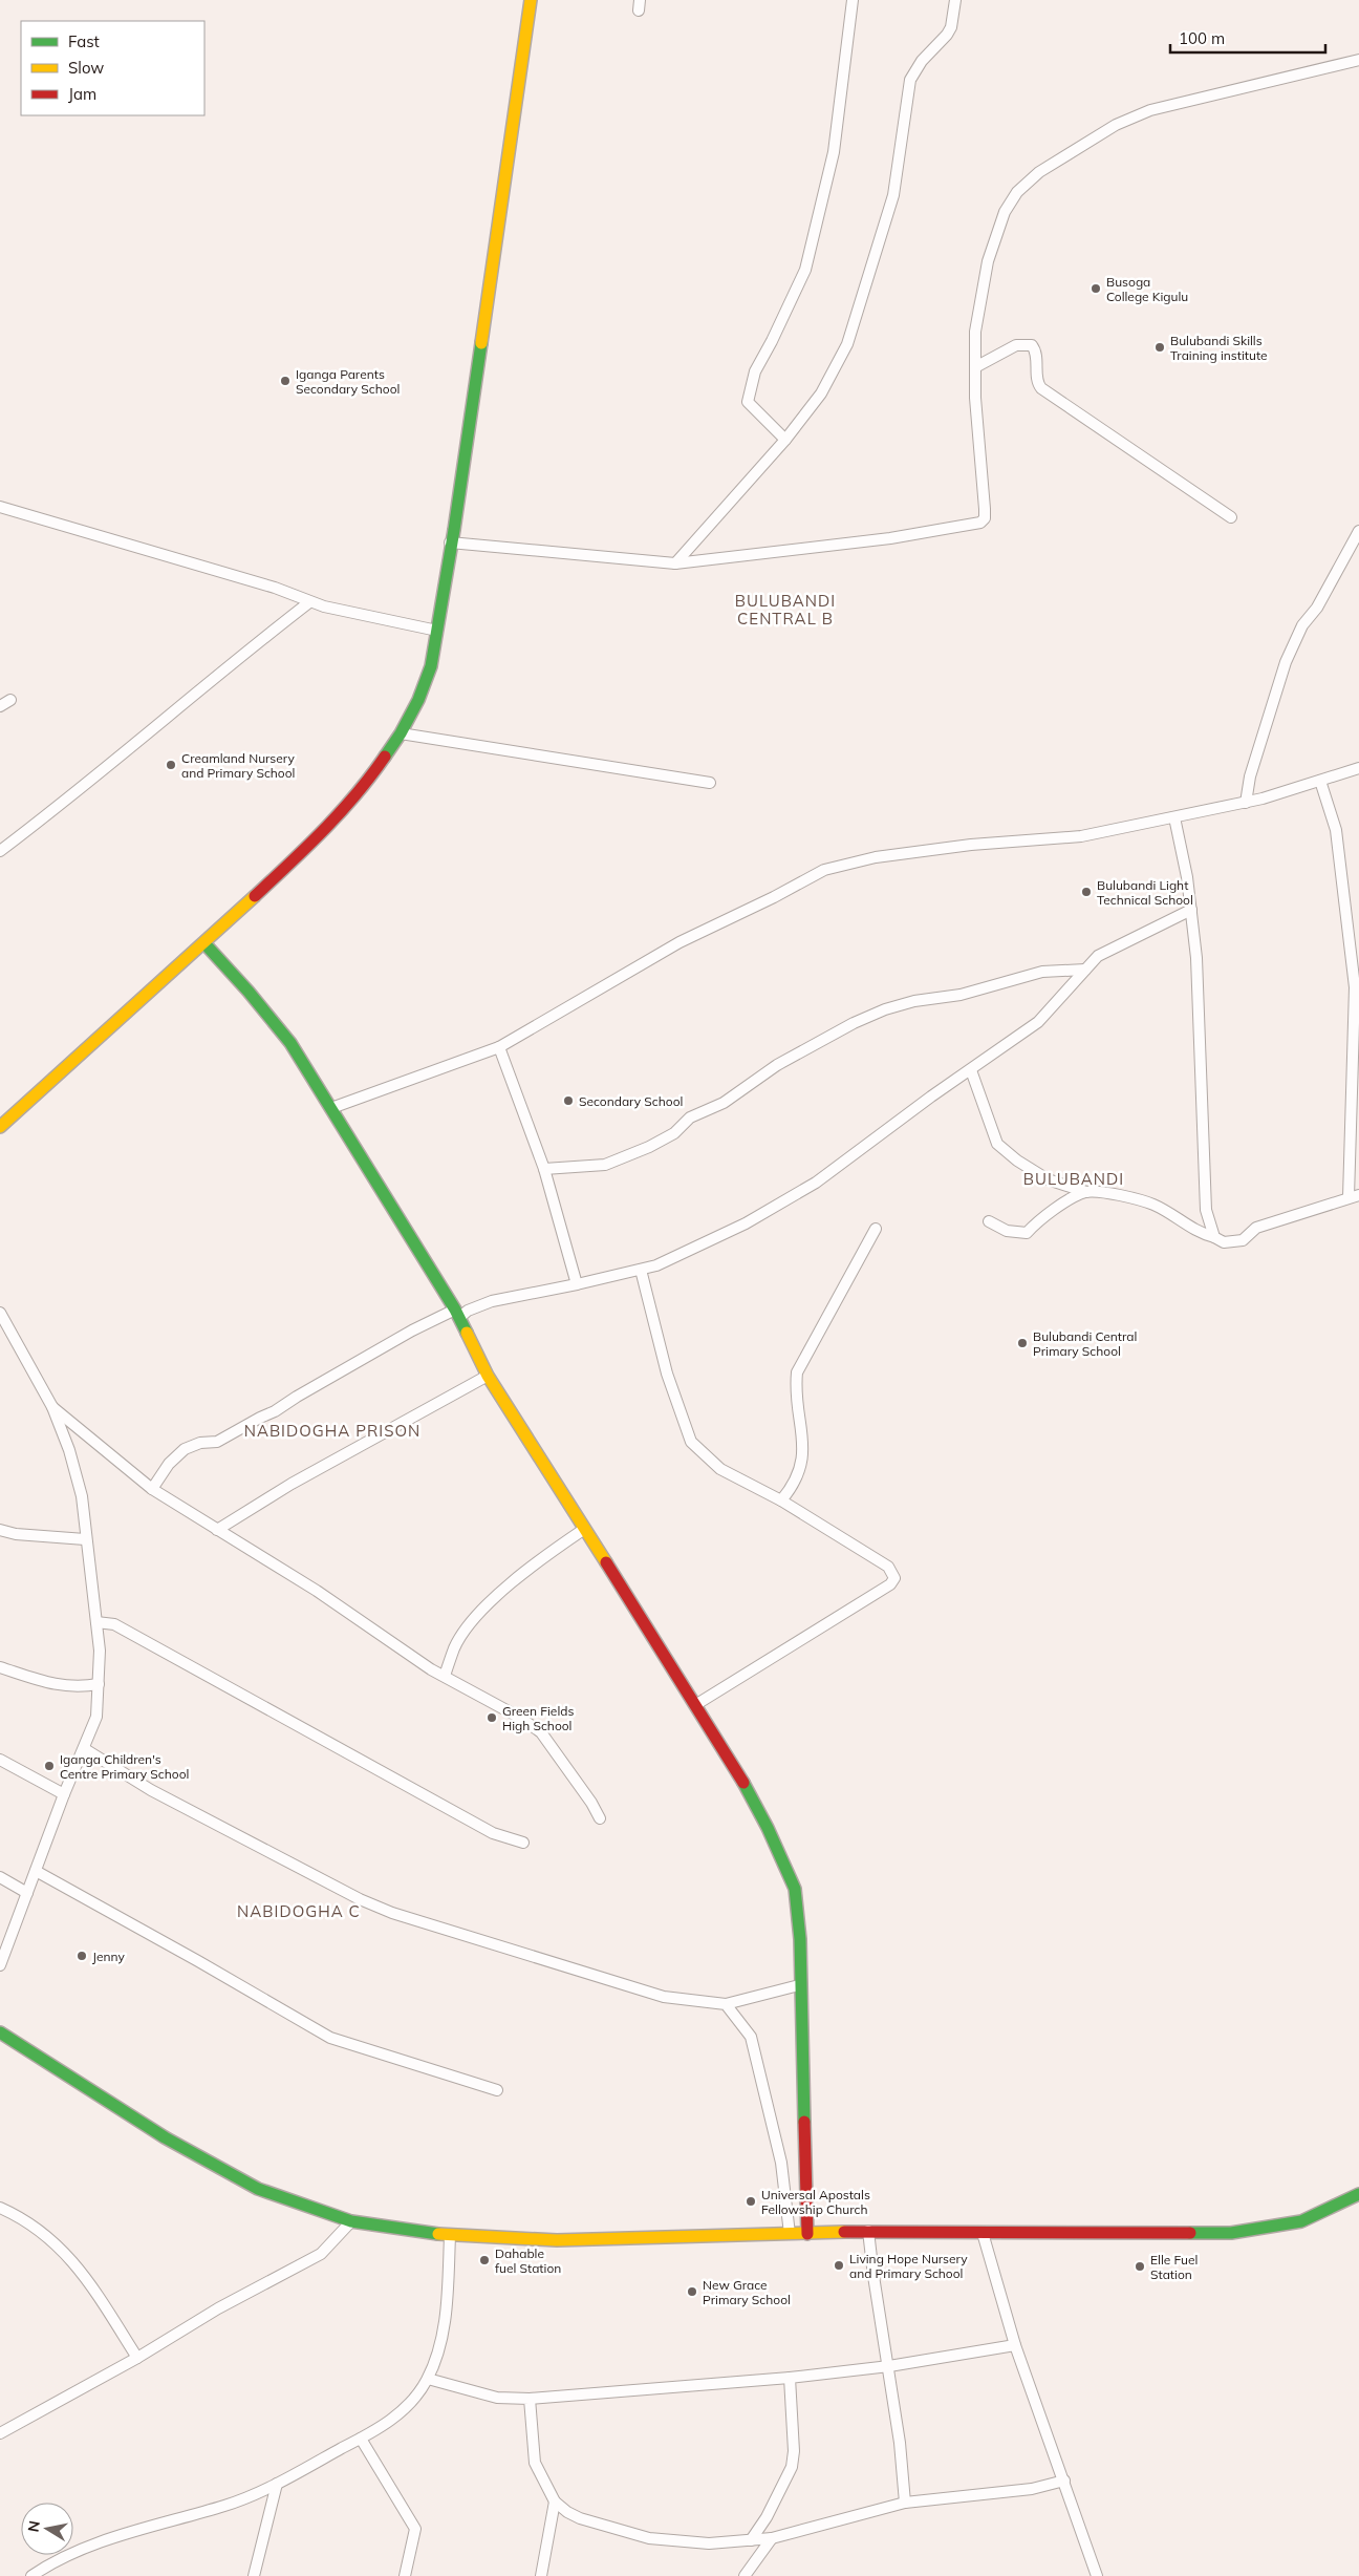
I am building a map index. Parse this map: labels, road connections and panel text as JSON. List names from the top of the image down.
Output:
{
  "districts": [
    "BULUBANDI CENTRAL B",
    "BULUBANDI",
    "NABIDOGHA PRISON",
    "NABIDOGHA C"
  ],
  "places": [
    "Busoga College Kigulu",
    "Bulubandi Skills Training institute",
    "Iganga Parents Secondary School",
    "Creamland Nursery and Primary School",
    "Bulubandi Light Technical School",
    "Secondary School",
    "Bulubandi Central Primary School",
    "Green Fields High School",
    "Iganga Children's Centre Primary School",
    "Jenny",
    "Universal Apostals Fellowship Church",
    "Dahable fuel Station",
    "Living Hope Nursery and Primary School",
    "Elle Fuel Station",
    "New Grace Primary School"
  ],
  "legend": ["Fast", "Slow", "Jam"],
  "scale_bar": "100 m",
  "north": "left"
}
